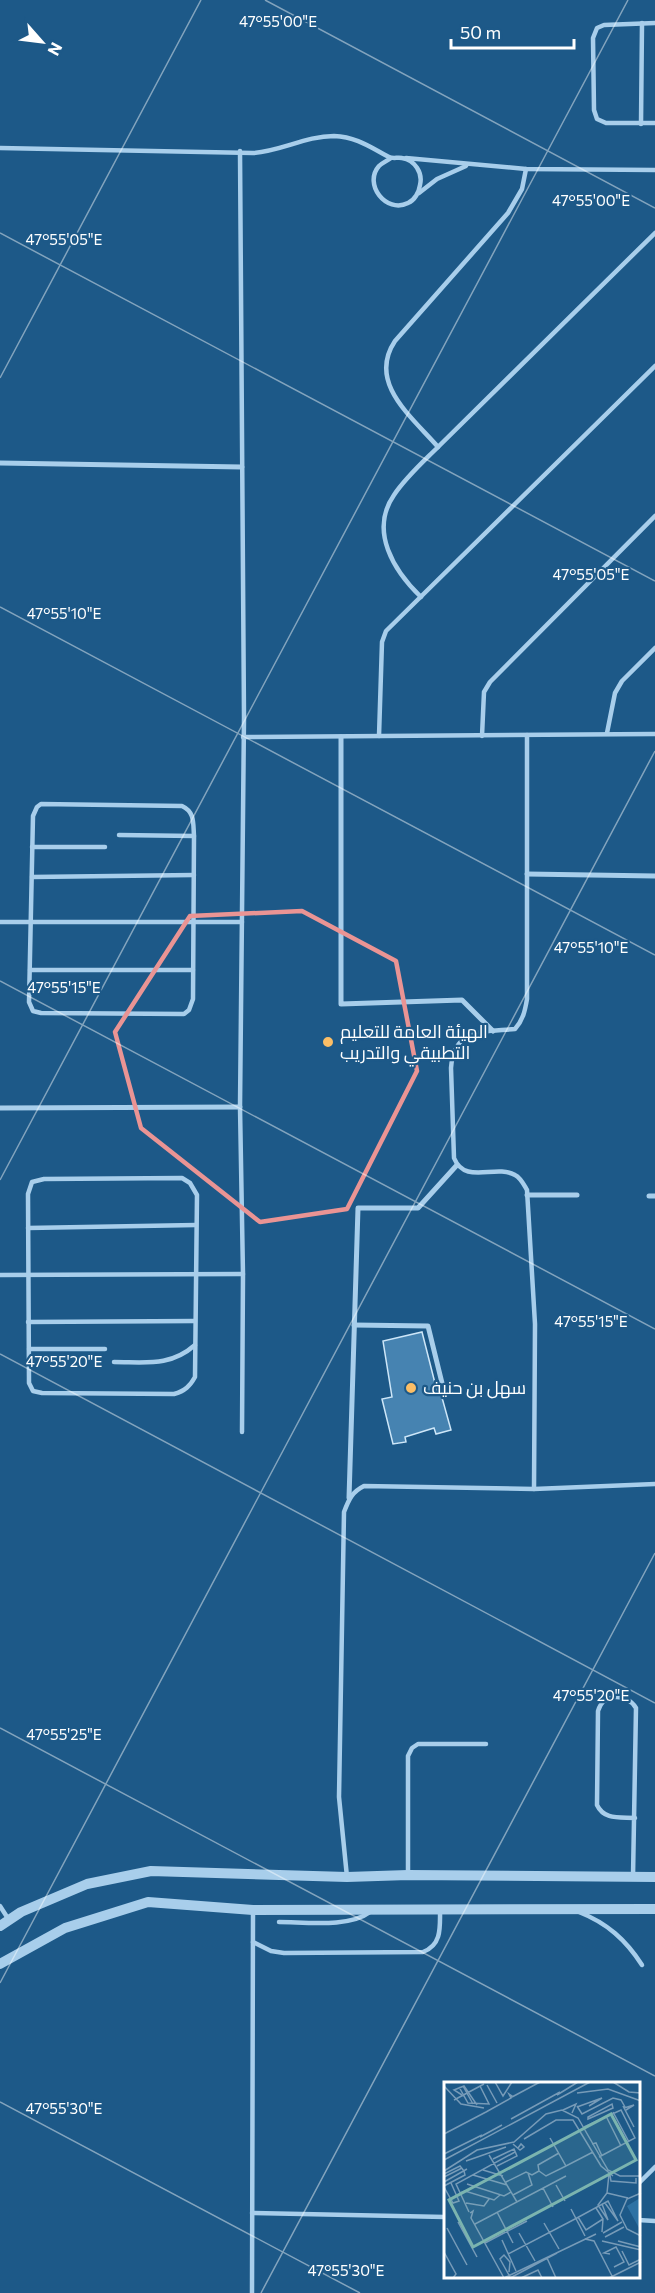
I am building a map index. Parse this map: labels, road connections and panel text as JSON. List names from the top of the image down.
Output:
{
  "places": ["الهيئة العامة للتعليم التطبيقي والتدريب", "سهل بن حنيف"],
  "scale_bar": "50 m",
  "north": "bottom right",
  "coordinates": [
    "47°55'00\"E",
    "47°55'05\"E",
    "47°55'10\"E",
    "47°55'15\"E",
    "47°55'20\"E",
    "47°55'25\"E",
    "47°55'30\"E"
  ]
}
